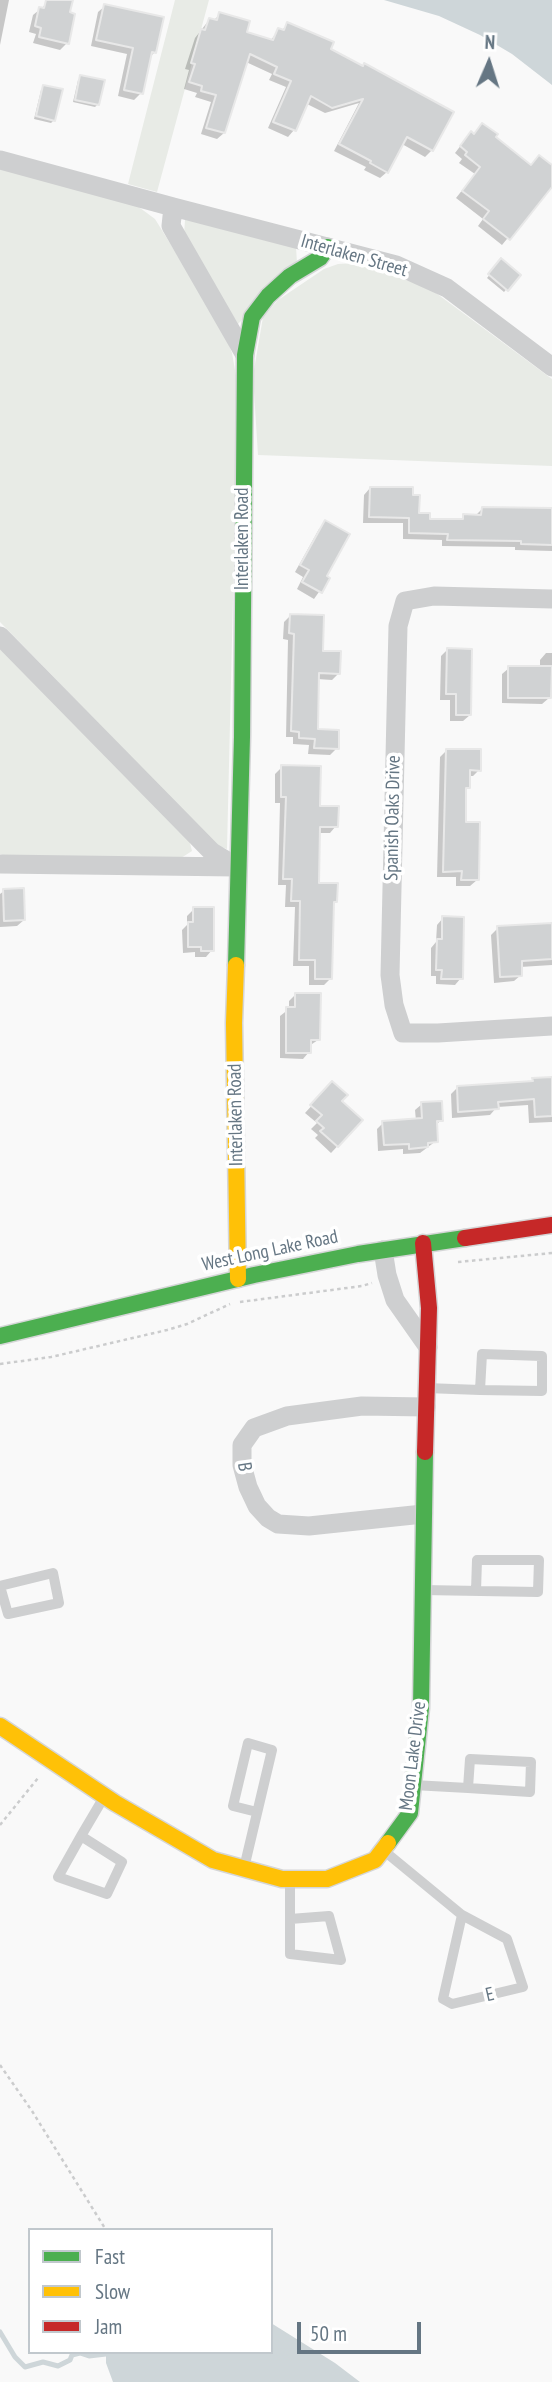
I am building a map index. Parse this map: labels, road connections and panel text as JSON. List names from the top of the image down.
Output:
{
  "streets": {
    "street": [
      "Interlaken Street",
      "Interlaken Road",
      "Spanish Oaks Drive",
      "West Long Lake Road",
      "B",
      "Moon Lake Drive"
    ],
    "lane": ["E"]
  },
  "crossings": [
    ["Interlaken Street", "Interlaken Road"],
    ["Interlaken Road", "West Long Lake Road"],
    ["West Long Lake Road", "Moon Lake Drive"],
    ["B", "Moon Lake Drive"],
    ["Moon Lake Drive", "E"]
  ],
  "legend": ["Fast", "Slow", "Jam"],
  "scale_bar": "50 m",
  "north": "top"
}
